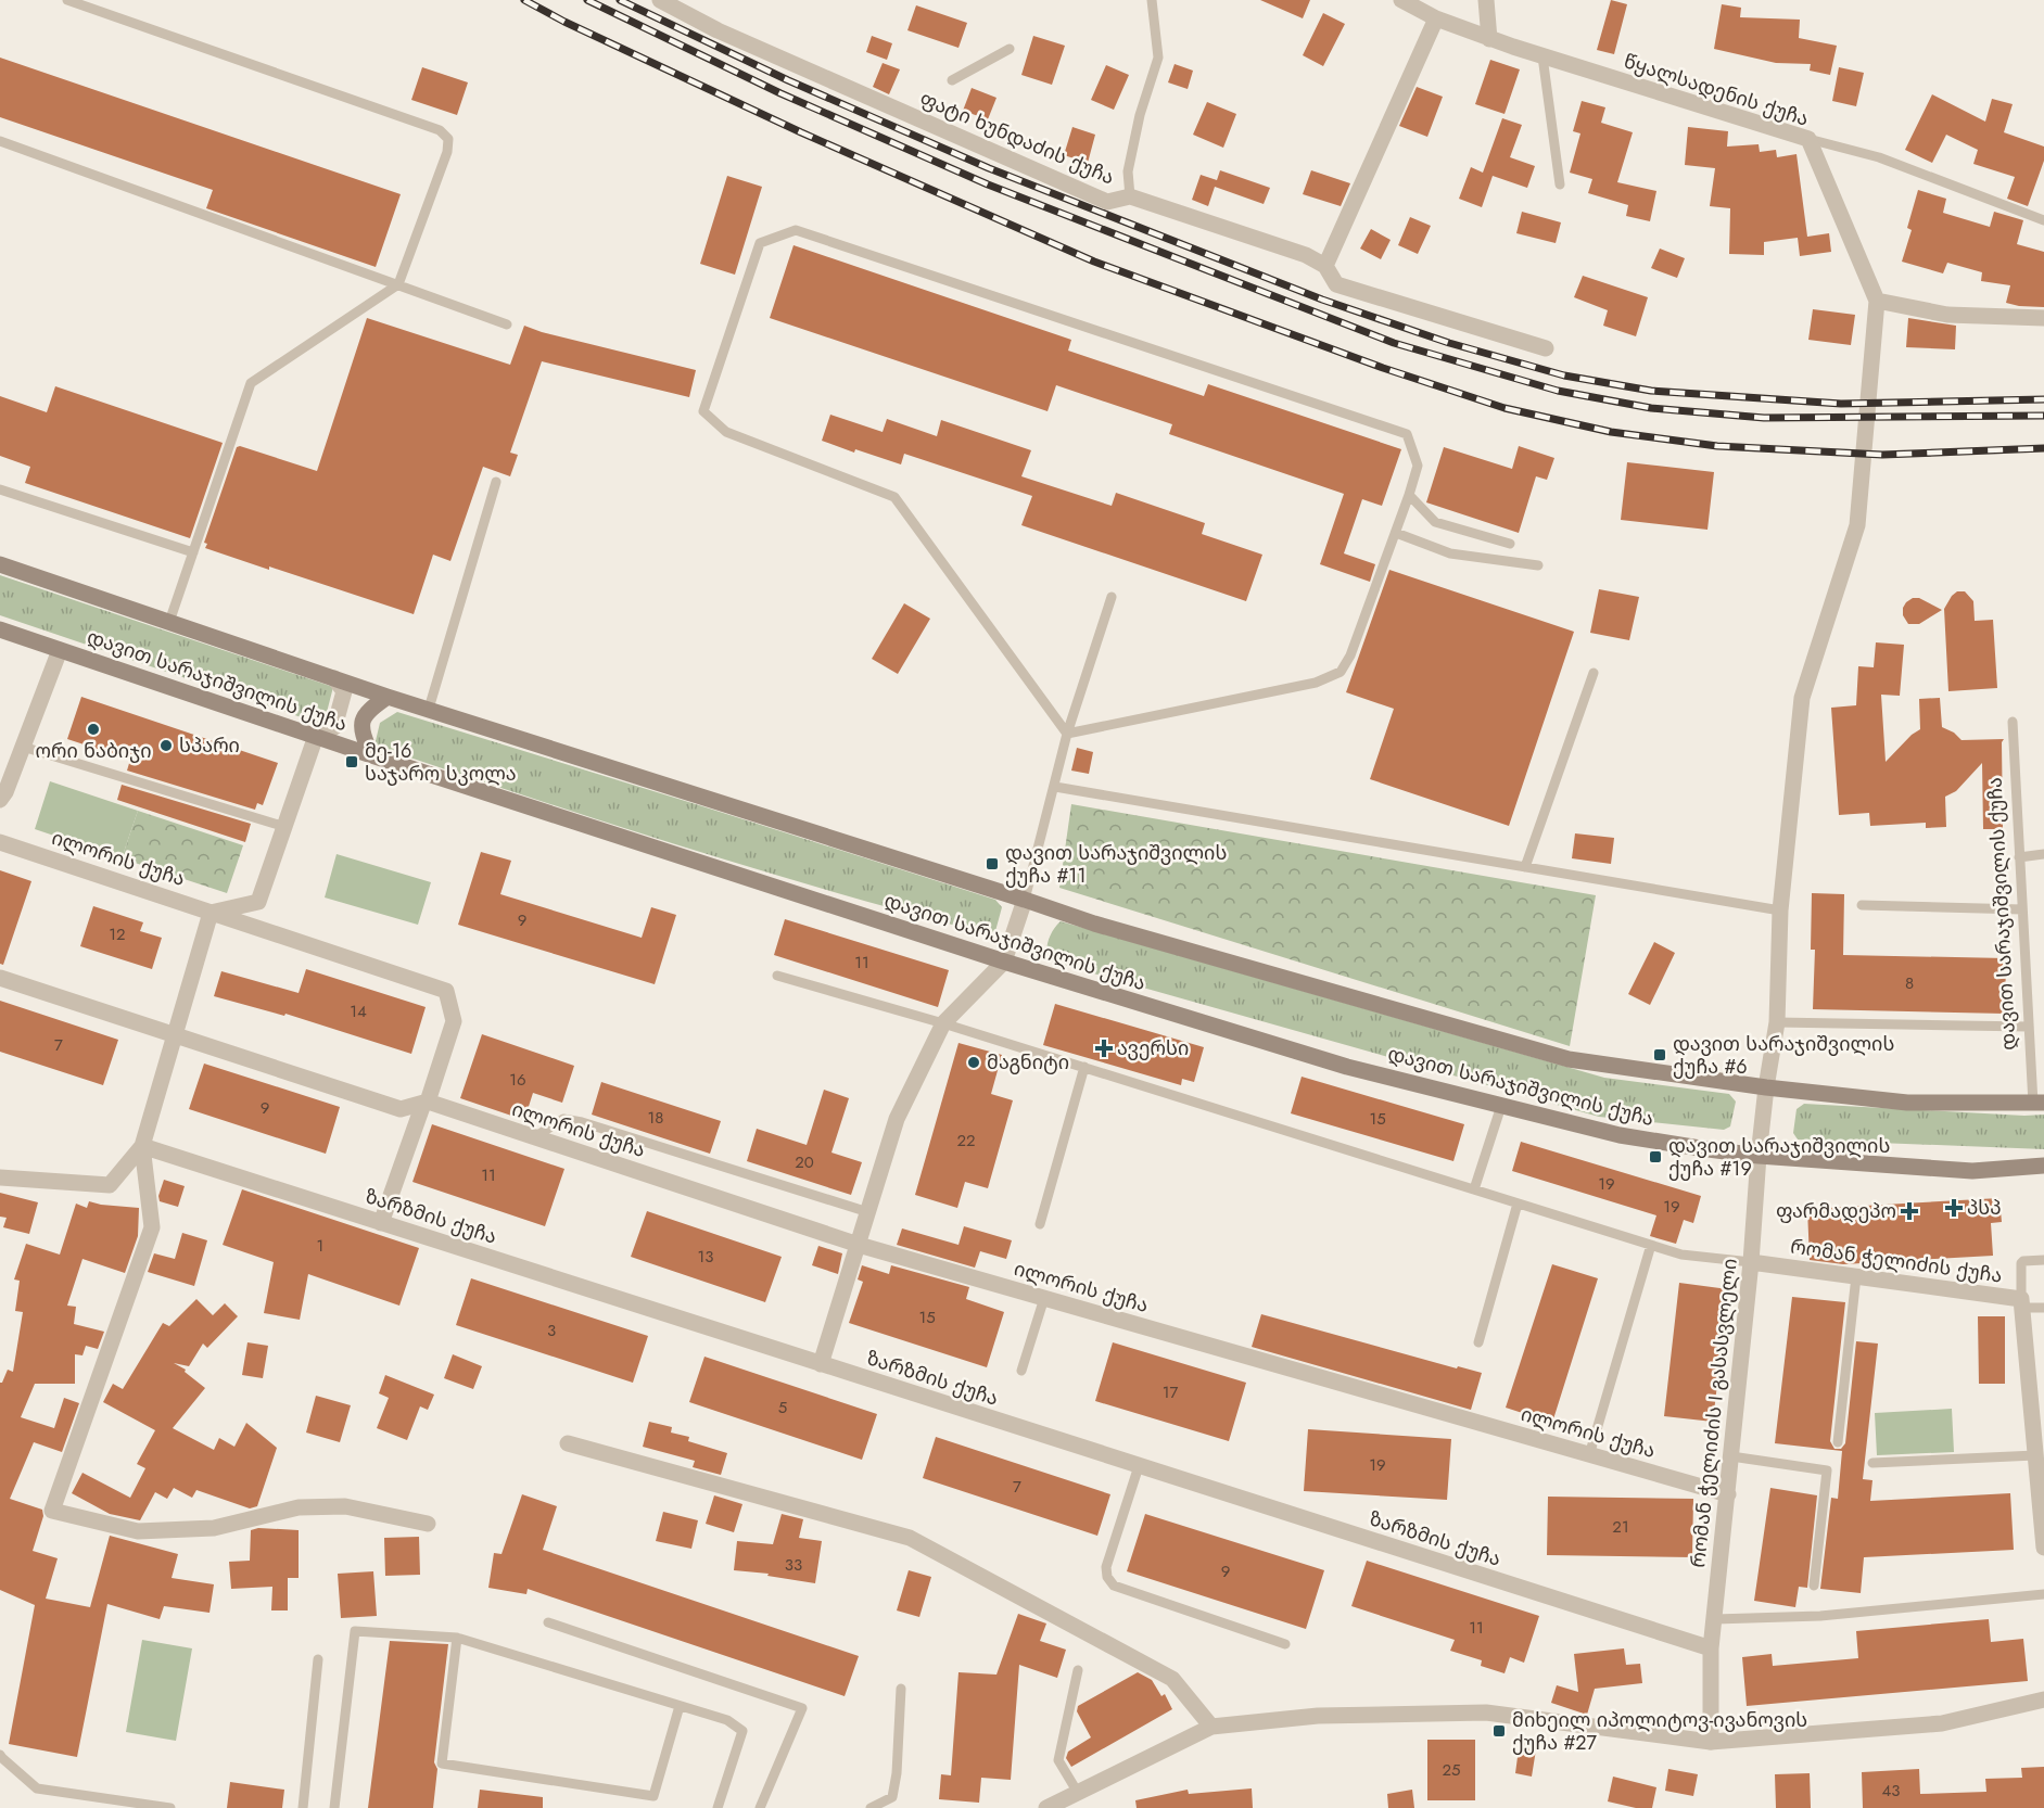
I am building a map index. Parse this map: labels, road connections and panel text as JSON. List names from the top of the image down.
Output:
{
  "streets": {
    "main road": ["დავით სარაჯიშვილის ქუჩა"],
    "street": [
      "წყალსადენის ქუჩა",
      "ფატი ხუნდაძის ქუჩა",
      "ილორის ქუჩა",
      "ზარზმის ქუჩა",
      "რომან ჭელიძის ქუჩა",
      "რომან ჭელიძის I გასასვლელი"
    ]
  },
  "crossings": [
    ["წყალსადენის ქუჩა", "რომან ჭელიძის I გასასვლელი"],
    ["დავით სარაჯიშვილის ქუჩა", "რომან ჭელიძის I გასასვლელი"],
    ["ილორის ქუჩა", "რომან ჭელიძის I გასასვლელი"],
    ["ზარზმის ქუჩა", "რომან ჭელიძის I გასასვლელი"],
    ["რომან ჭელიძის ქუჩა", "რომან ჭელიძის I გასასვლელი"]
  ],
  "places": {
    "other": ["ორი ნაბიჯი", "სპარი", "მაგნიტი"],
    "transit": [
      "მე-16 საჯარო სკოლა",
      "დავით სარაჯიშვილის ქუჩა #11",
      "დავით სარაჯიშვილის ქუჩა #6",
      "დავით სარაჯიშვილის ქუჩა #19",
      "მიხეილ იპოლიტოვ-ივანოვის ქუჩა #27"
    ],
    "health": ["ავერსი", "პსპ", "ფარმადეპო"]
  },
  "house_numbers": [
    "9",
    "12",
    "11",
    "8",
    "14",
    "7",
    "16",
    "9",
    "18",
    "15",
    "22",
    "20",
    "11",
    "19",
    "19",
    "1",
    "13",
    "15",
    "3",
    "17",
    "5",
    "19",
    "7",
    "21",
    "33",
    "9",
    "11",
    "25",
    "43"
  ]
}
